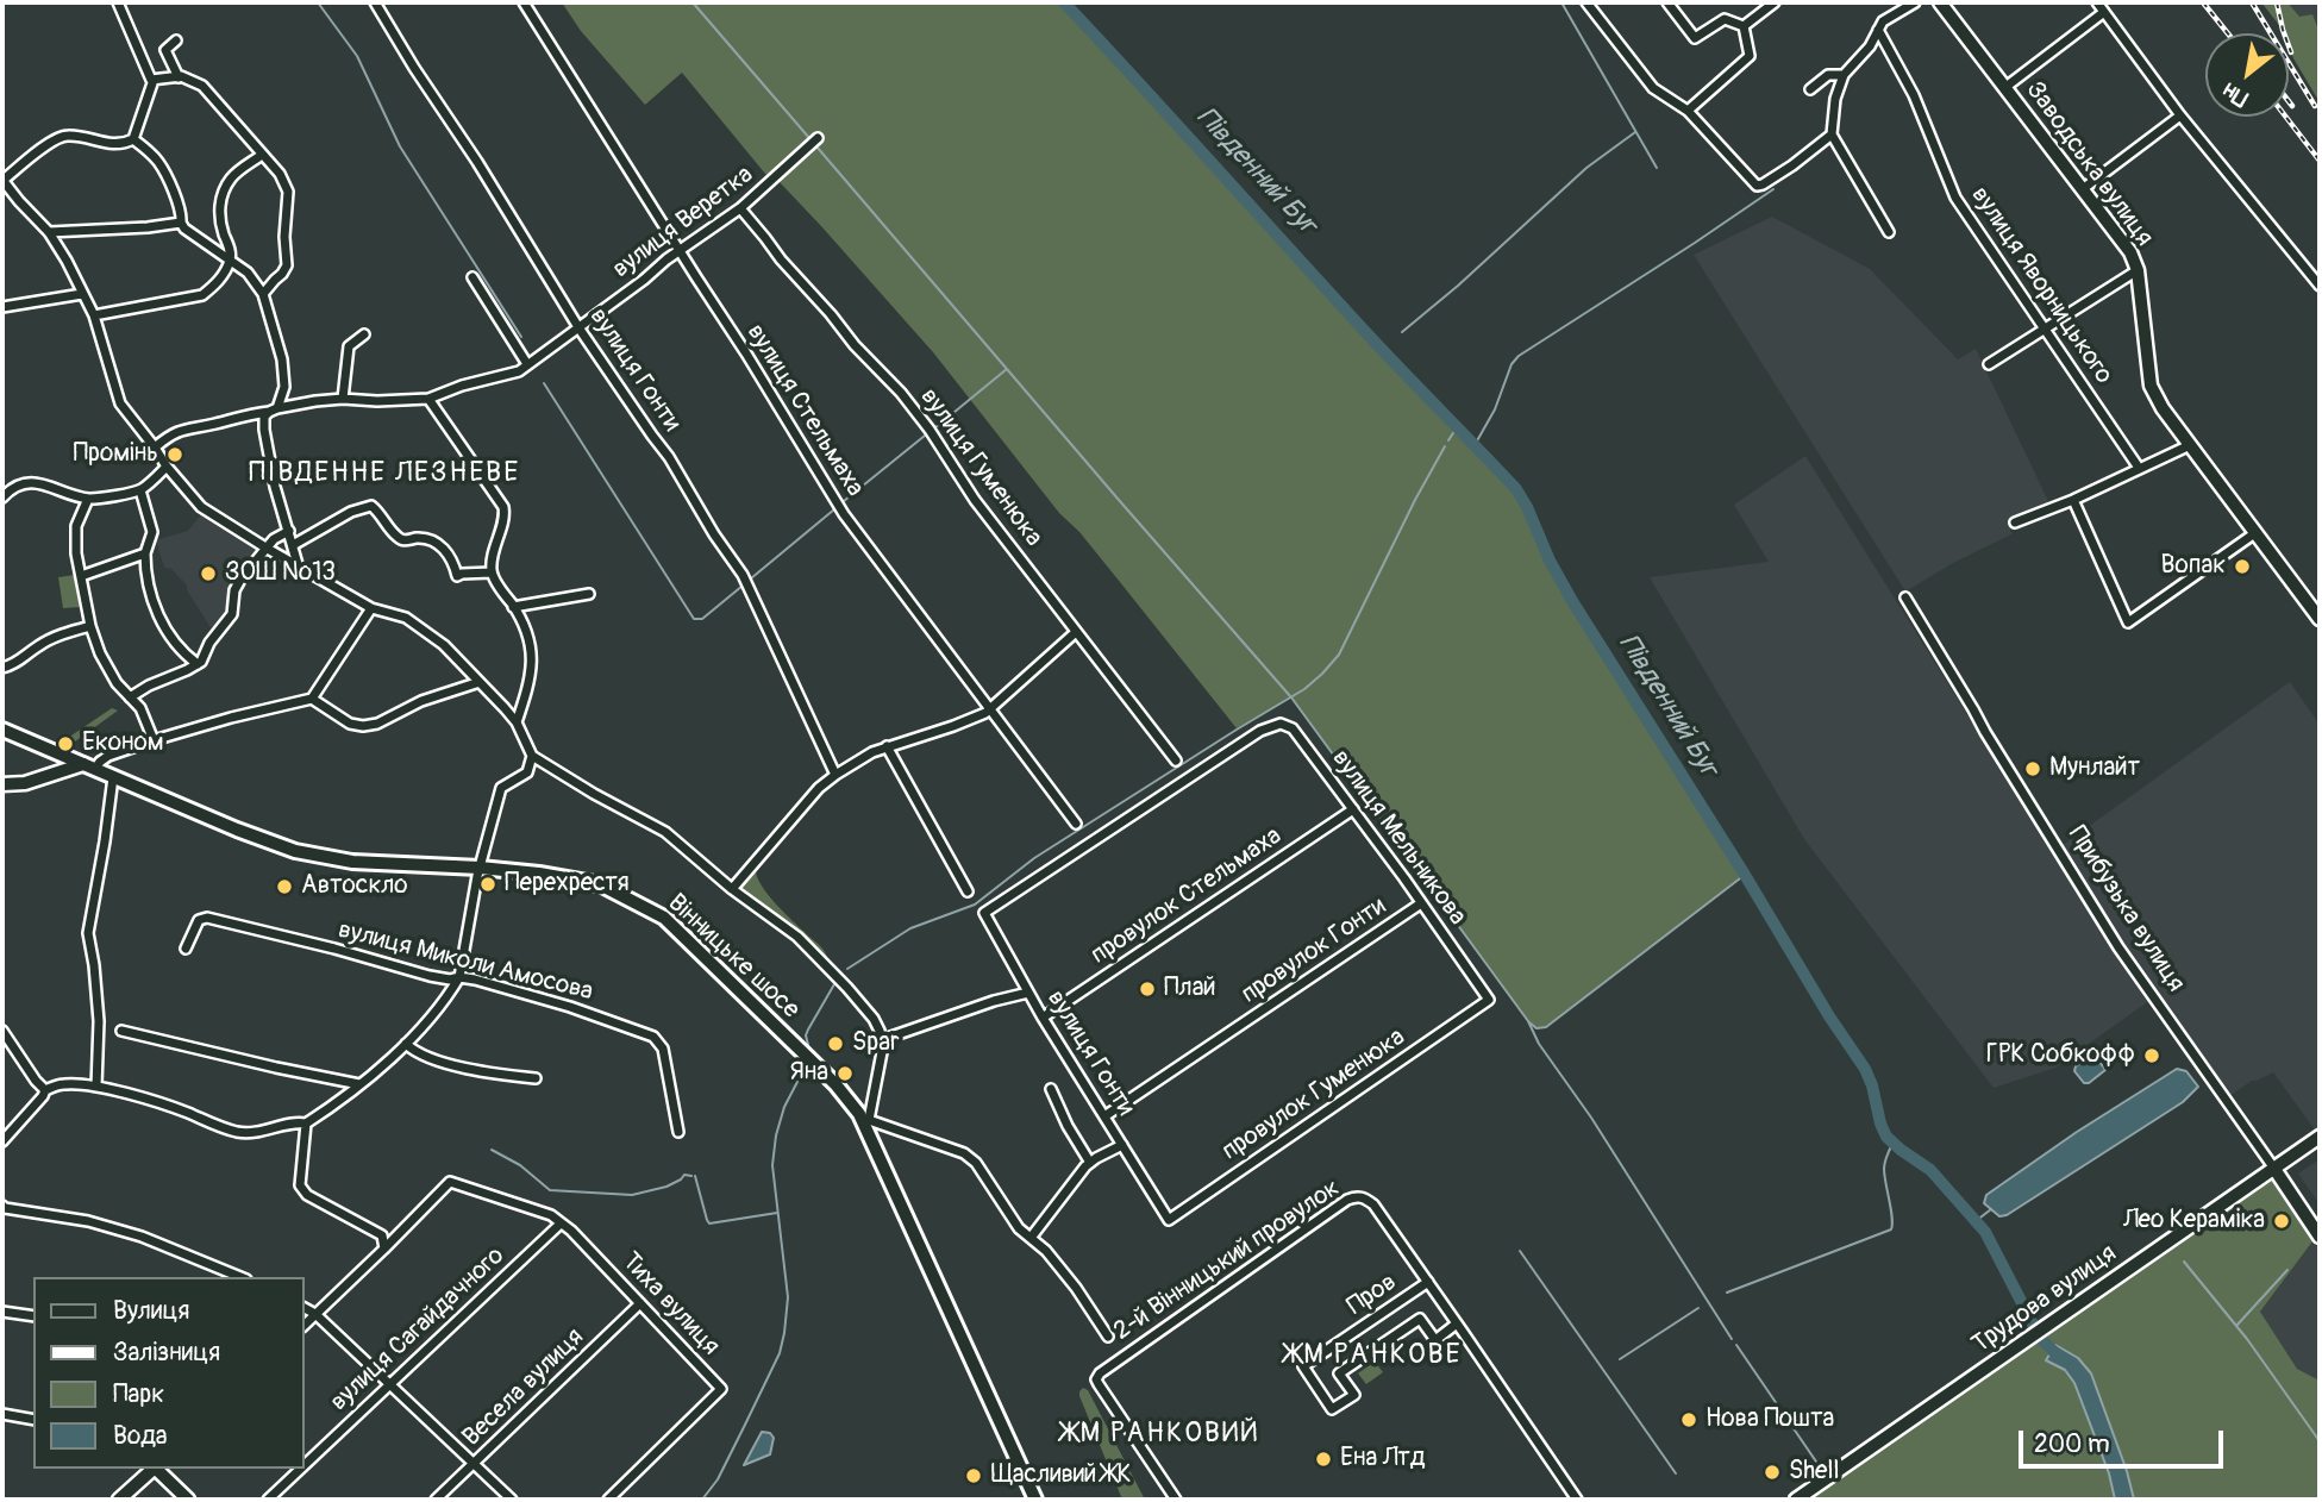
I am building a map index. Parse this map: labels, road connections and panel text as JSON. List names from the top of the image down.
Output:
{
  "streets": {
    "main road": ["Вінницьке шосе"],
    "street": [
      "Заводська вулиця",
      "вулиця Веретка",
      "вулиця Яворницького",
      "вулиця Гонти",
      "вулиця Стельмаха",
      "вулиця Гуменюка",
      "вулиця Мельникова",
      "провулок Стельмаха",
      "Прибузька вулиця",
      "провулок Гонти",
      "вулиця Миколи Амосова",
      "провулок Гуменюка",
      "2-й Вінницький провулок",
      "Пров",
      "Трудова вулиця",
      "Тиха вулиця",
      "вулиця Сагайдачного",
      "Весела вулиця"
    ]
  },
  "crossings": [
    ["вулиця Веретка", "вулиця Гонти"],
    ["вулиця Веретка", "вулиця Стельмаха"],
    ["вулиця Веретка", "вулиця Гуменюка"],
    ["вулиця Гонти", "вулиця Мельникова"],
    ["вулиця Гонти", "провулок Стельмаха"],
    ["вулиця Гонти", "провулок Гонти"],
    ["вулиця Гонти", "провулок Гуменюка"],
    ["вулиця Мельникова", "провулок Стельмаха"],
    ["вулиця Мельникова", "провулок Гонти"],
    ["вулиця Мельникова", "провулок Гуменюка"],
    ["Прибузька вулиця", "Трудова вулиця"],
    ["2-й Вінницький провулок", "Пров"],
    ["Тиха вулиця", "вулиця Сагайдачного"],
    ["Тиха вулиця", "Весела вулиця"]
  ],
  "districts": ["ПІВДЕННЕ ЛЕЗНЕВЕ", "ЖМ РАНКОВЕ", "ЖМ РАНКОВИЙ"],
  "water": ["Південний Буг"],
  "places": [
    "Промінь",
    "Вопак",
    "ЗОШ №13",
    "Економ",
    "Мунлайт",
    "Перехрестя",
    "Автоскло",
    "Плай",
    "Spar",
    "ГРК Собкофф",
    "Яна",
    "Лео Кераміка",
    "Нова Пошта",
    "Ена Лтд",
    "Shell",
    "Щасливий ЖК"
  ],
  "legend": [
    "Вулиця",
    "Залізниця",
    "Парк",
    "Вода"
  ],
  "scale_bar": "200 m",
  "north": "bottom left"
}
